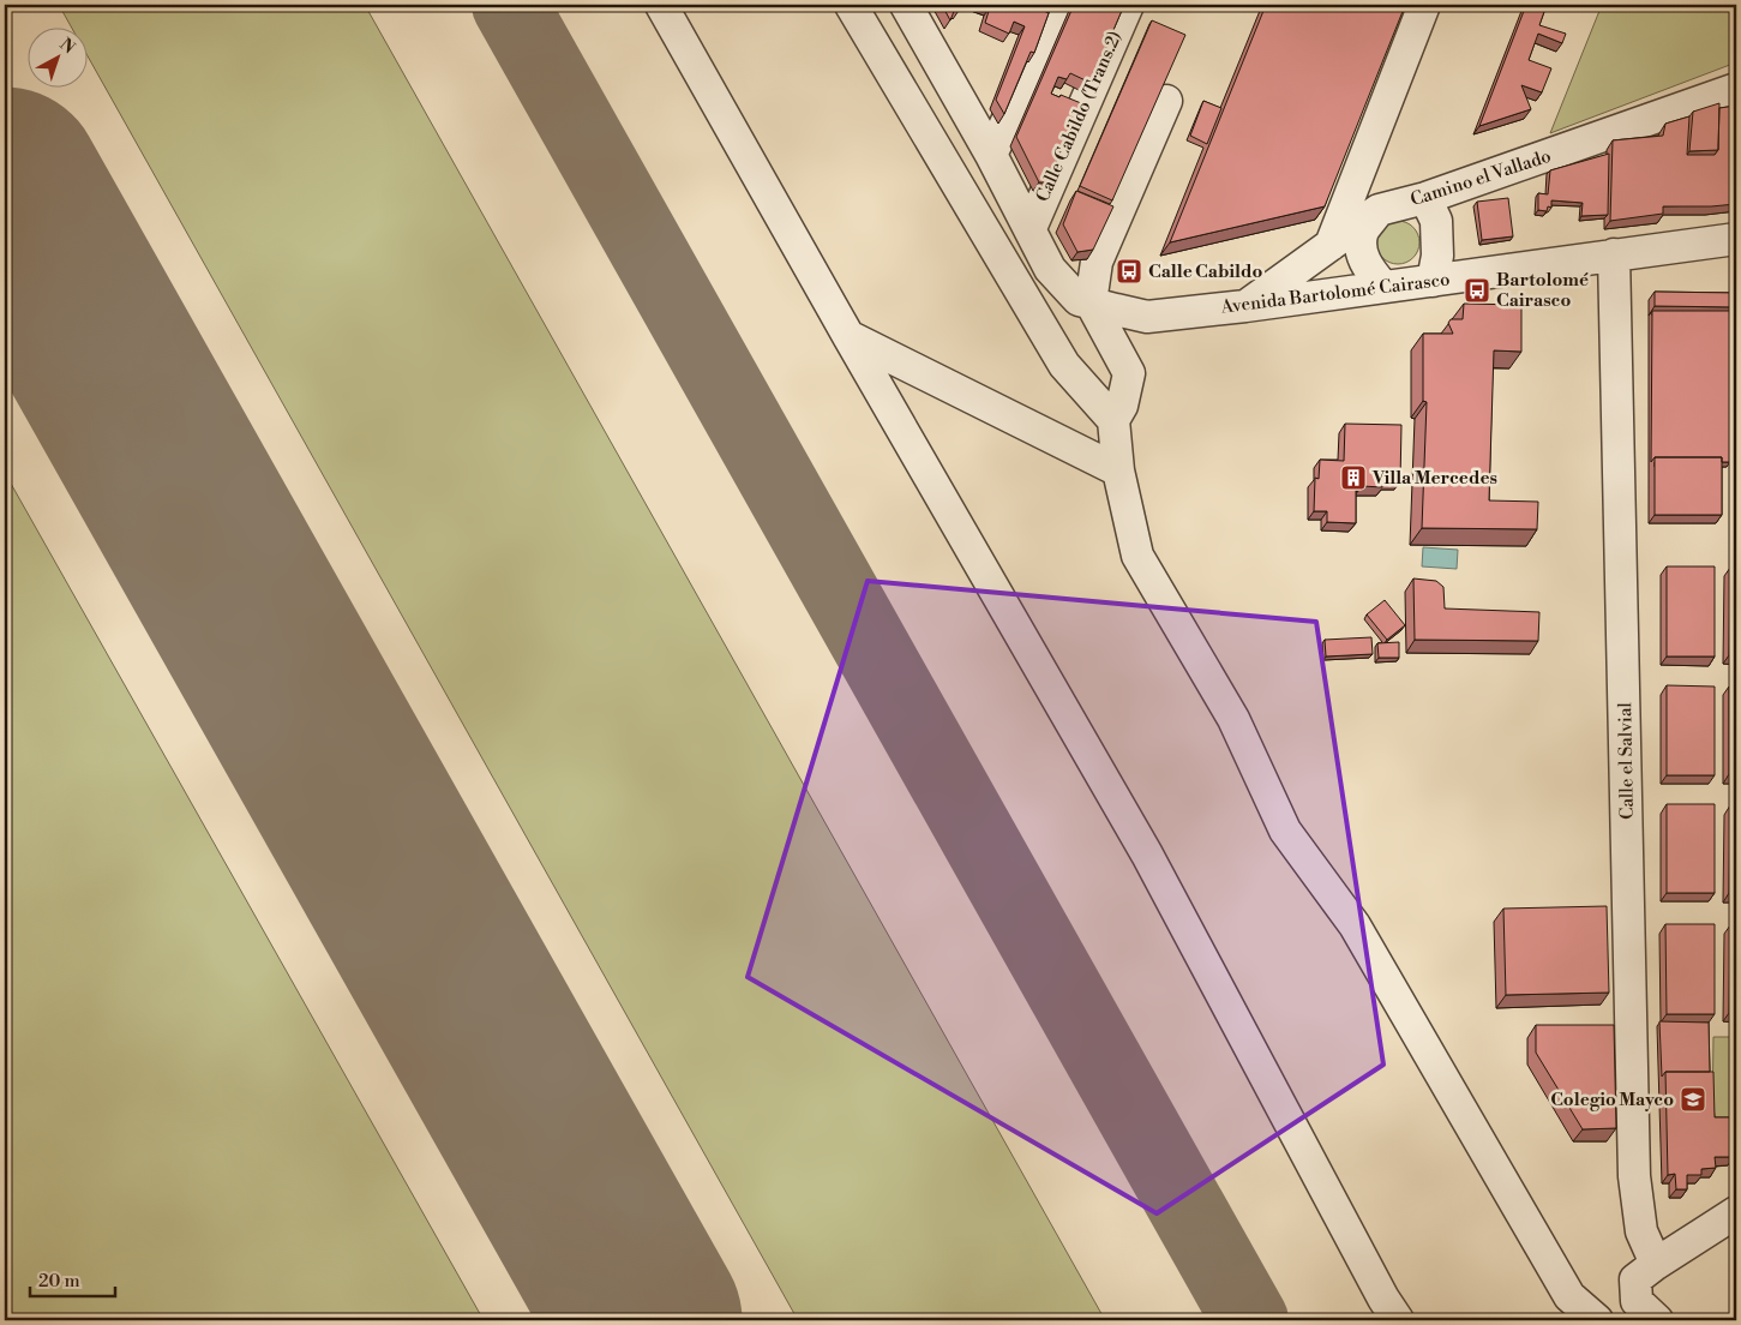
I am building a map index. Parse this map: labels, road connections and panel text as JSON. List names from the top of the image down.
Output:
{
  "streets": {
    "street": [
      "Calle Cabildo (Trans.2)",
      "Camino el Vallado",
      "Avenida Bartolomé Cairasco",
      "Calle el Salvial"
    ]
  },
  "crossings": [
    ["Camino el Vallado", "Avenida Bartolomé Cairasco"],
    ["Avenida Bartolomé Cairasco", "Calle el Salvial"]
  ],
  "places": {
    "bus stop": ["Calle Cabildo", "Bartolomé Cairasco"],
    "building": ["Villa Mercedes"],
    "school or university": ["Colegio Mayco"]
  },
  "scale_bar": "20 m",
  "north": "top right"
}
